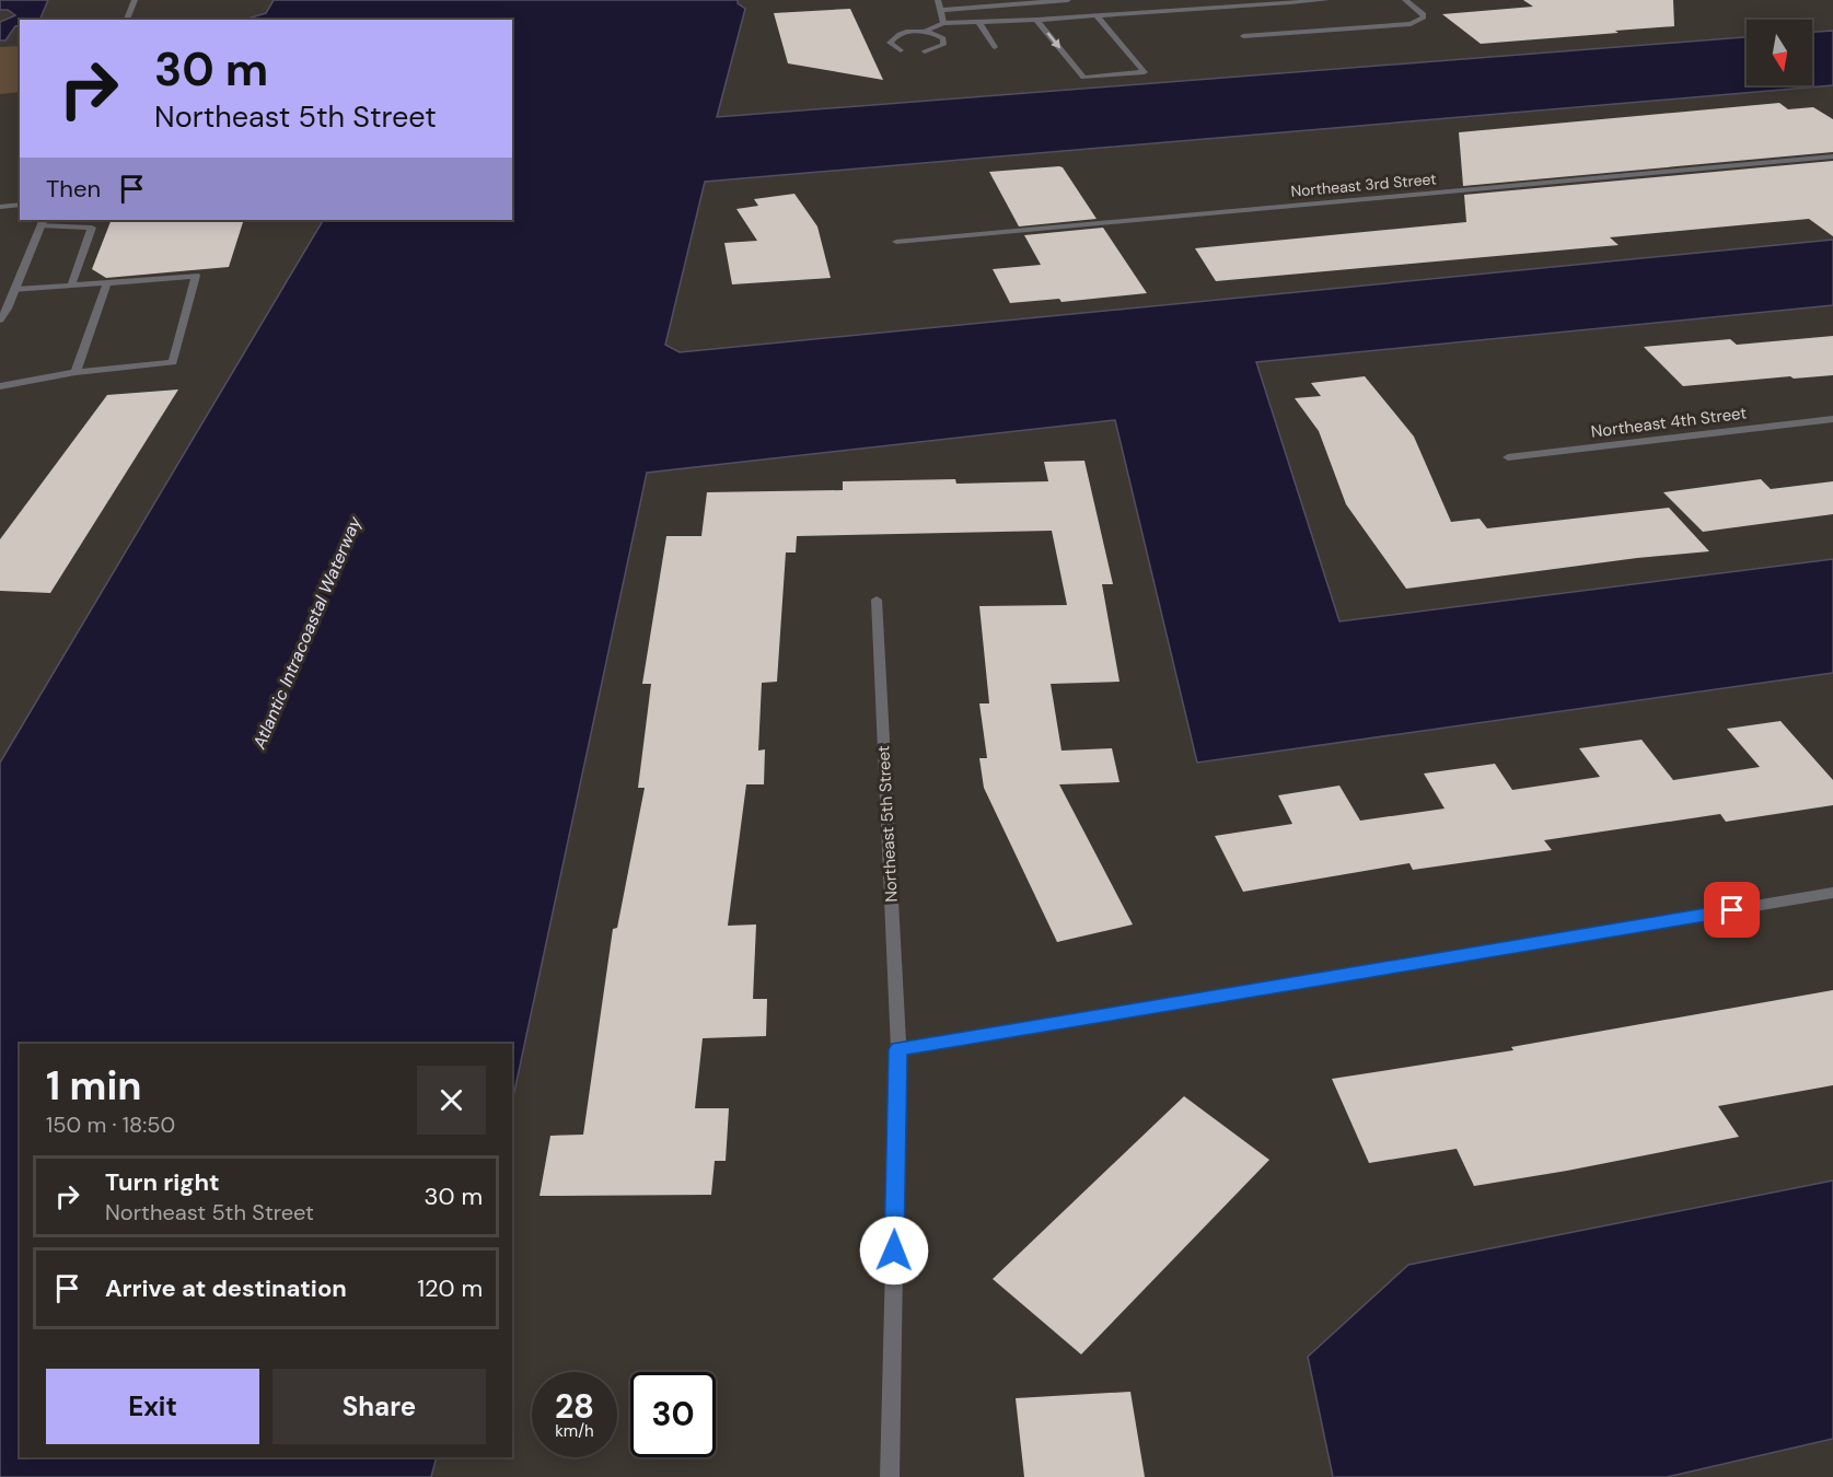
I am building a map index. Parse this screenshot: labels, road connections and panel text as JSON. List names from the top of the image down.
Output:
{
  "streets": {
    "street": ["Northeast 3rd Street", "Northeast 4th Street", "Northeast 5th Street"]
  },
  "water": ["Atlantic Intracoastal Waterway"],
  "north": "bottom",
  "page": {
    "turn": ["30 m", "Northeast 5th Street"],
    "then": "Then",
    "heading": ["1 min", "150 m · 18:50"],
    "list": [
      {
        "name": "Turn right",
        "note": "Northeast 5th Street",
        "value": "30 m"
      },
      {
        "name": "Arrive at destination",
        "value": "120 m"
      }
    ],
    "buttons": ["Exit", "Share"],
    "speed": "28 km/h",
    "limit": "30"
  }
}
